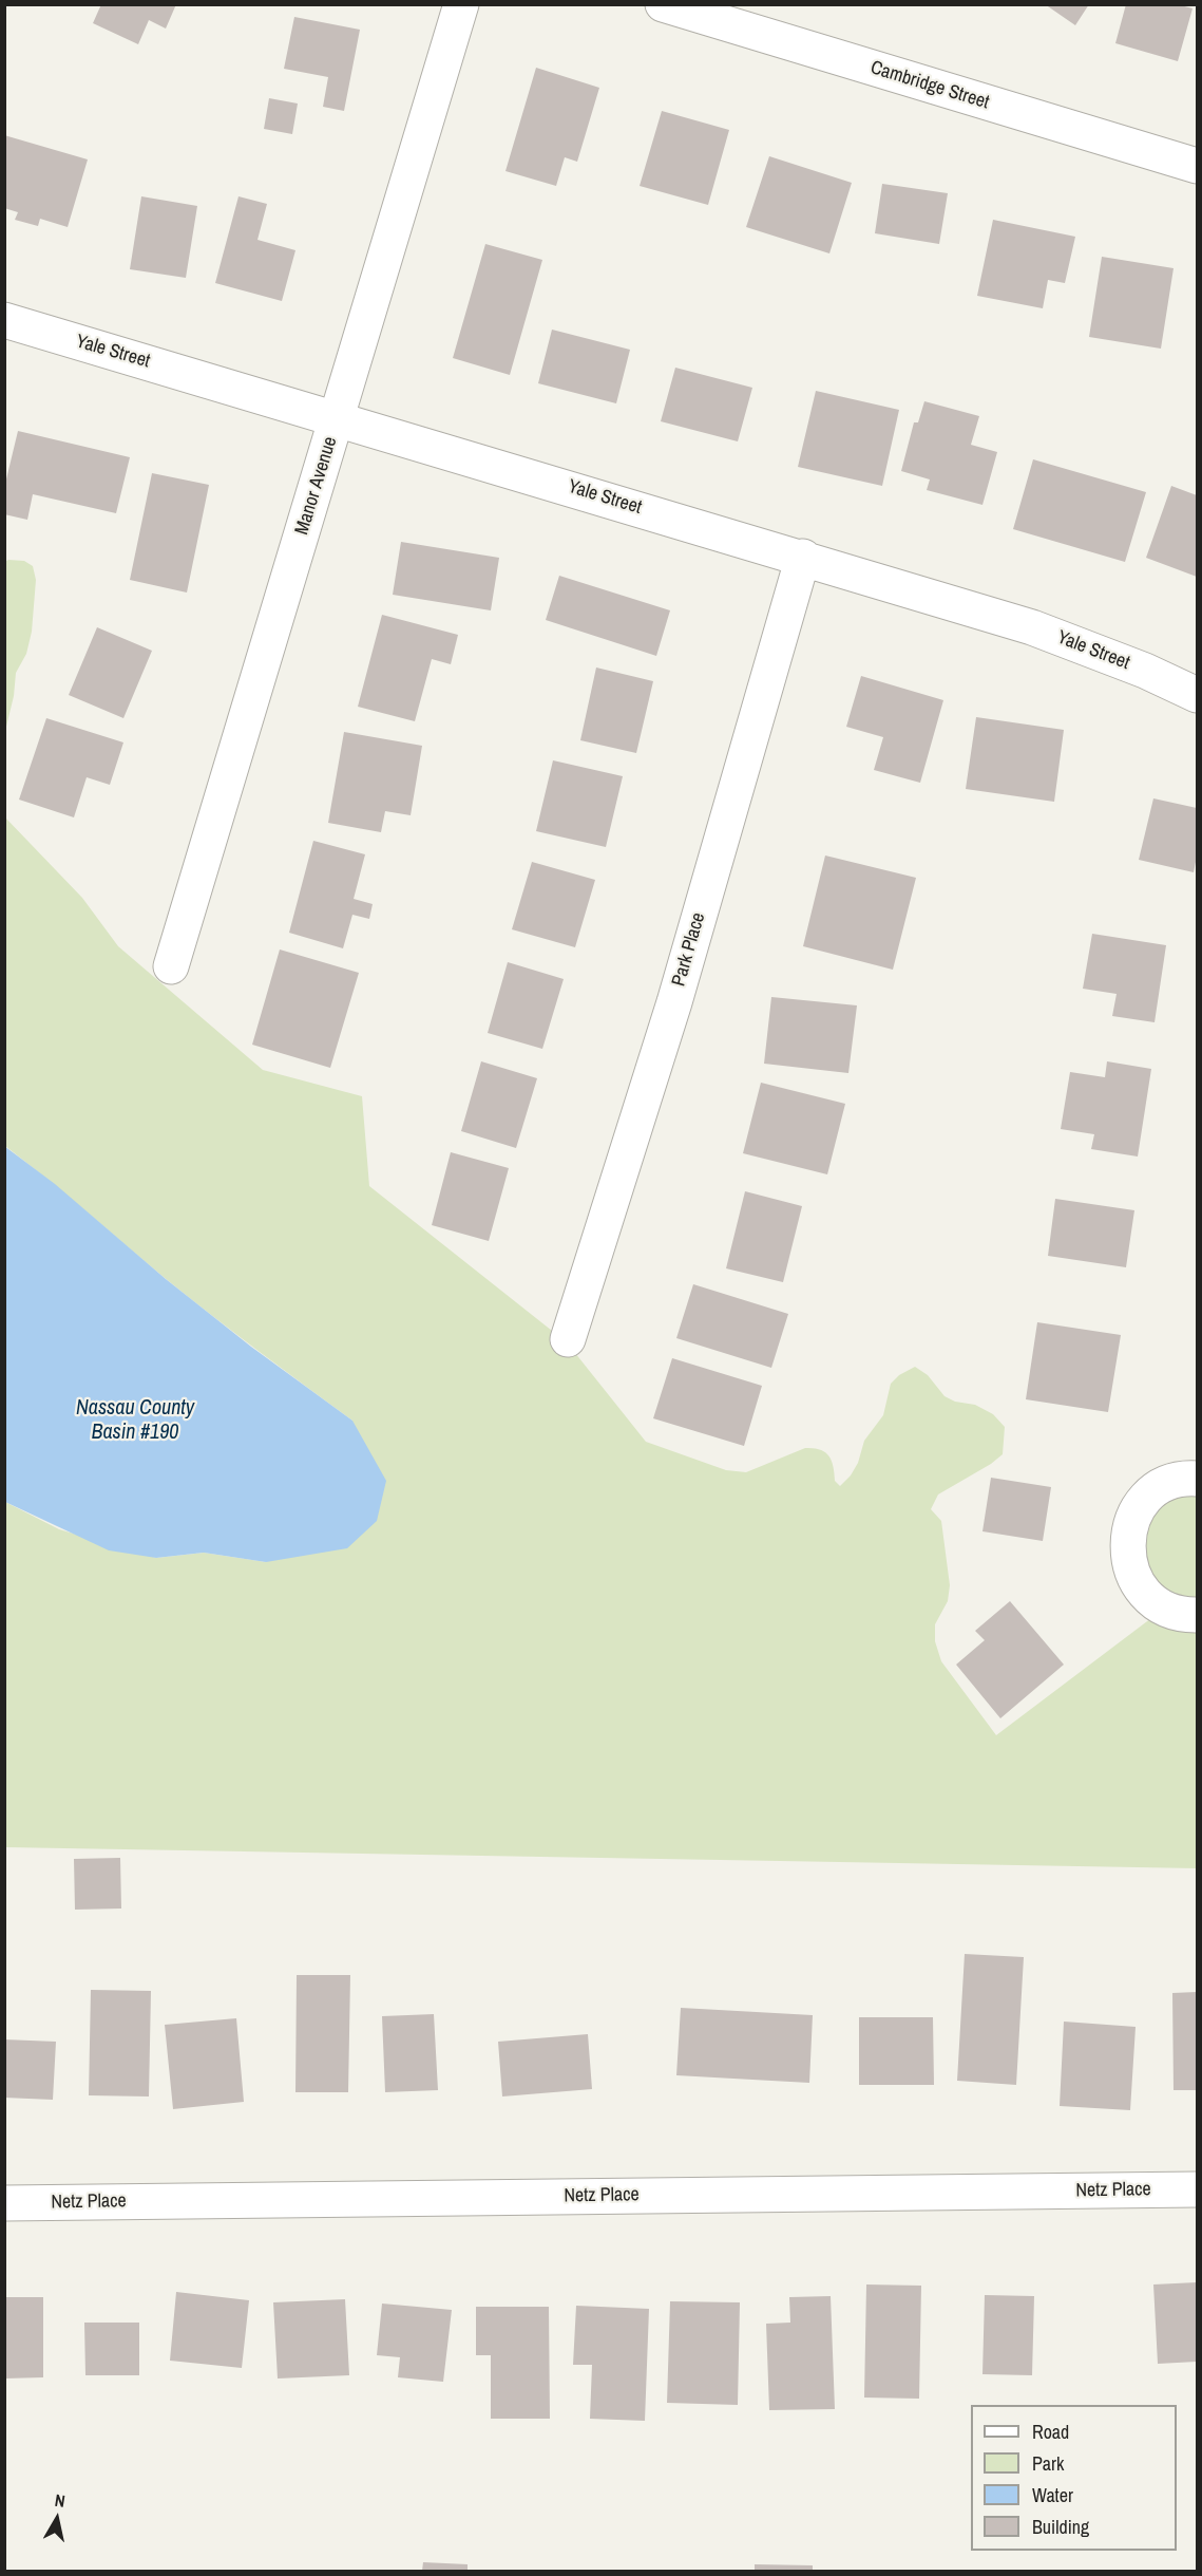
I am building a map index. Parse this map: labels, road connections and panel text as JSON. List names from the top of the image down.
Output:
{
  "streets": {
    "street": [
      "Cambridge Street",
      "Yale Street",
      "Manor Avenue",
      "Park Place",
      "Netz Place"
    ]
  },
  "crossings": [
    ["Yale Street", "Manor Avenue"],
    ["Yale Street", "Park Place"]
  ],
  "water": ["Nassau County Basin #190"],
  "legend": [
    "Road",
    "Park",
    "Water",
    "Building"
  ],
  "north": "top"
}
